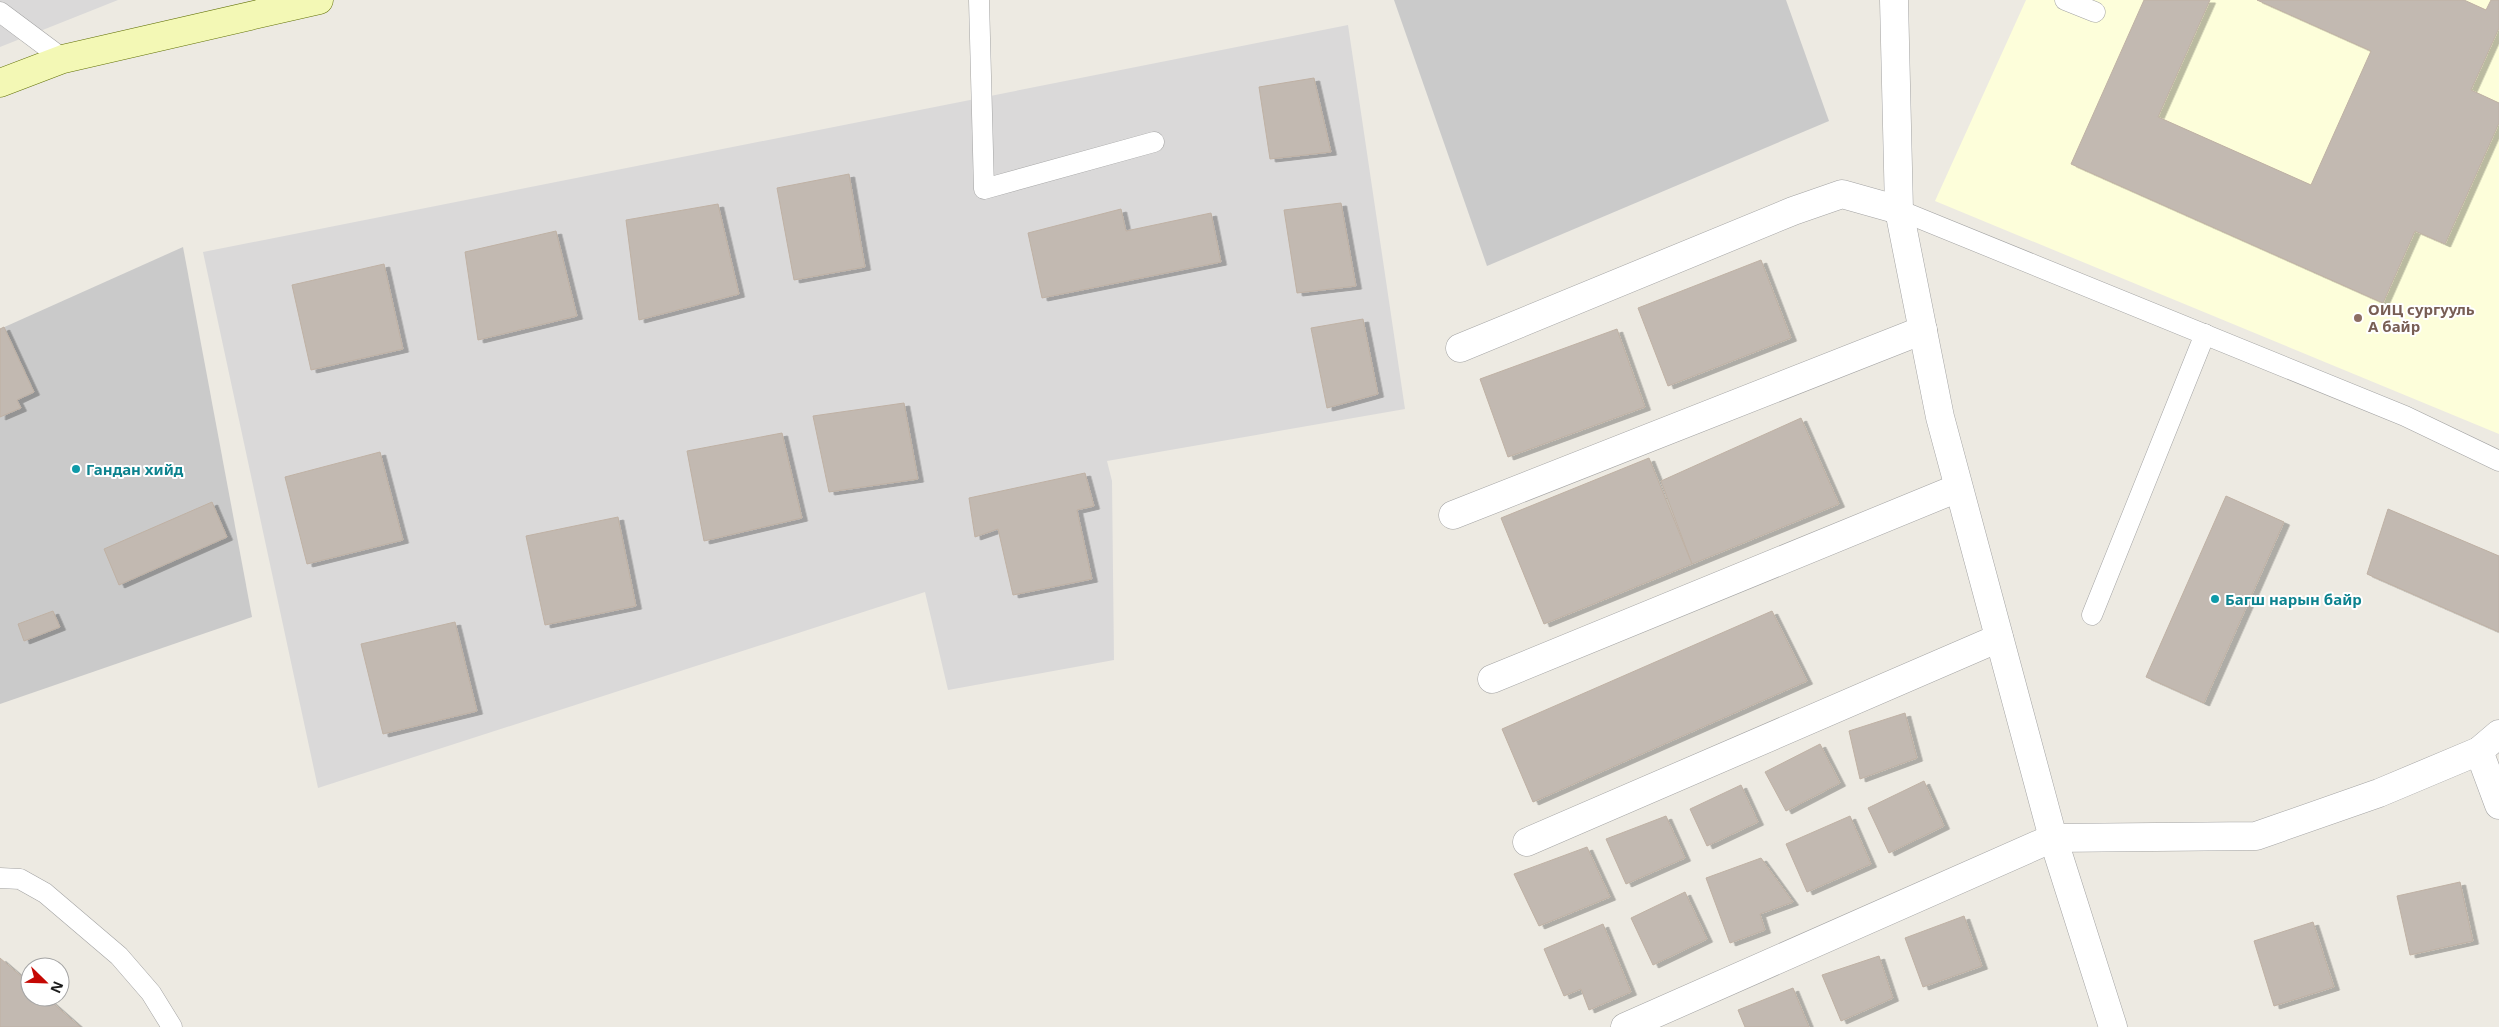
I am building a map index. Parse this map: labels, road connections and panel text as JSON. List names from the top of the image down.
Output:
{
  "places": ["ОИЦ сургууль А байр", "Гандан хийд", "Багш нарын байр"],
  "north": "bottom right"
}
